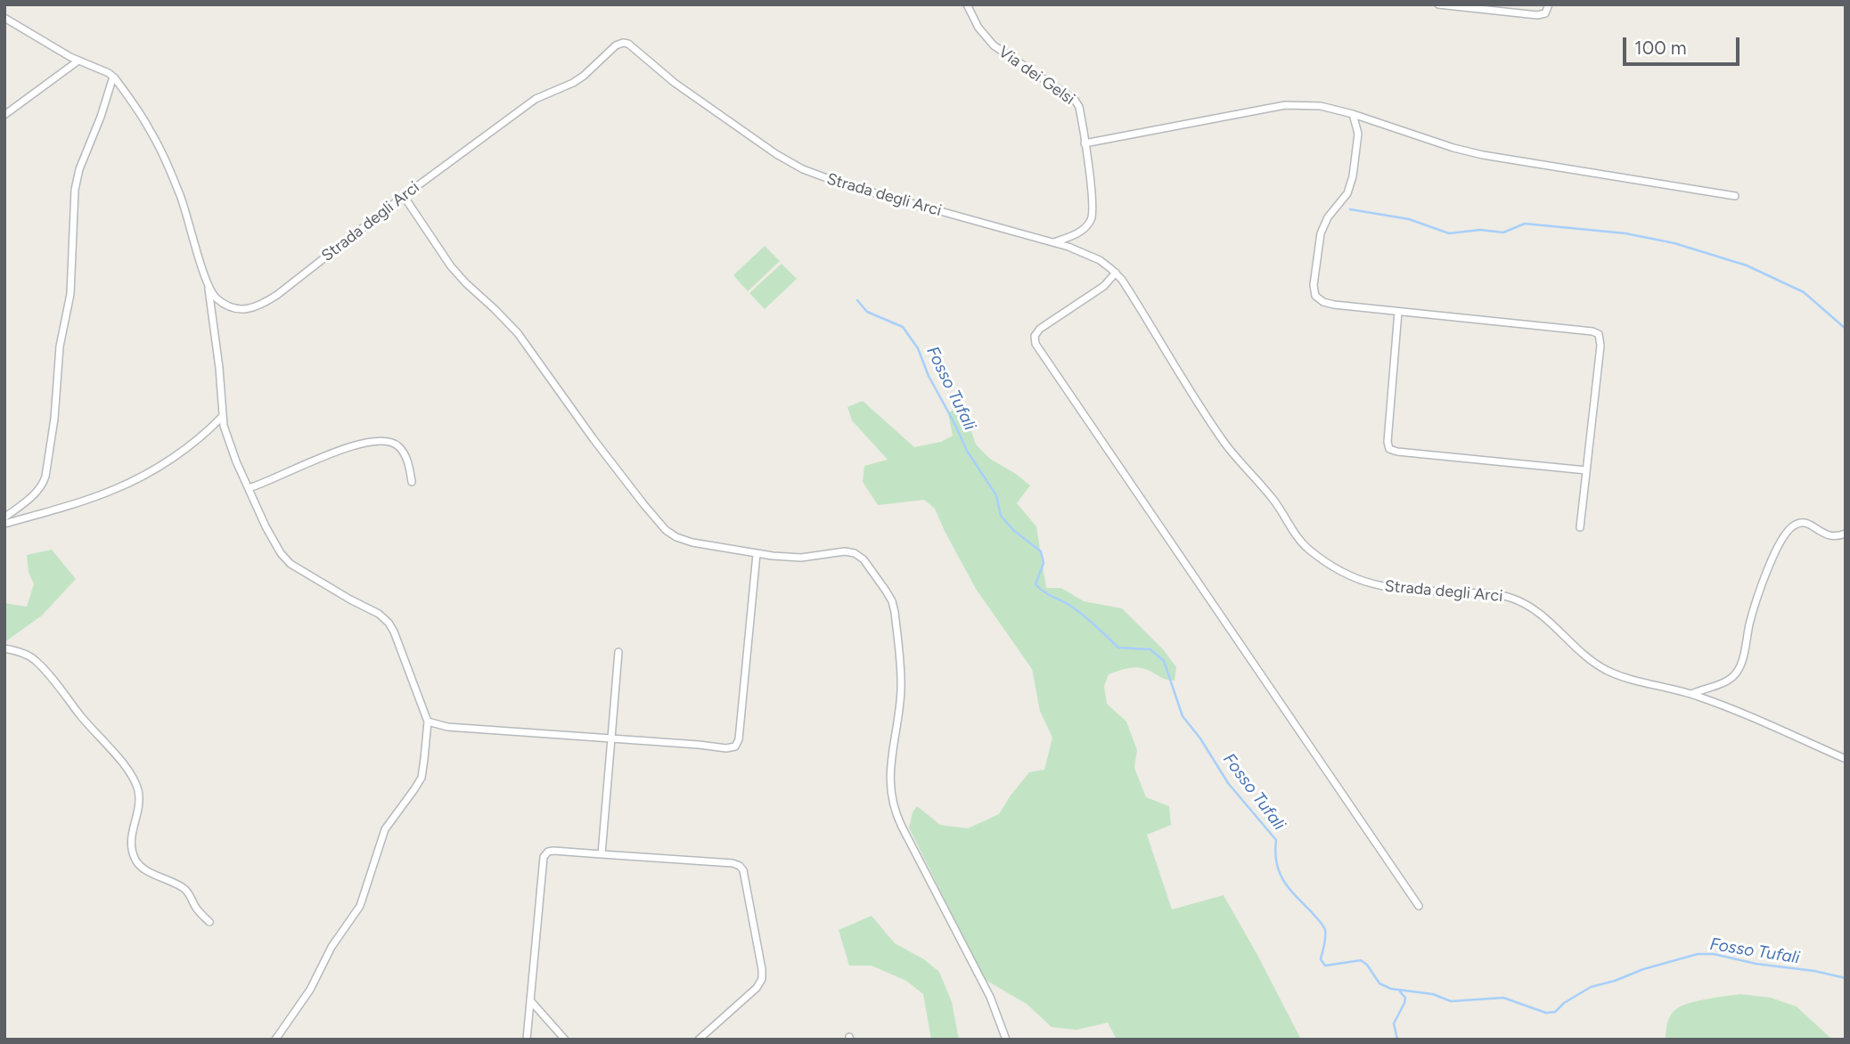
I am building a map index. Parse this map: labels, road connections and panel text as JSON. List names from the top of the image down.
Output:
{
  "streets": {
    "street": ["Via dei Gelsi", "Strada degli Arci"]
  },
  "crossings": [
    ["Via dei Gelsi", "Strada degli Arci"]
  ],
  "water": ["Fosso Tufali"],
  "scale_bar": "100 m"
}
